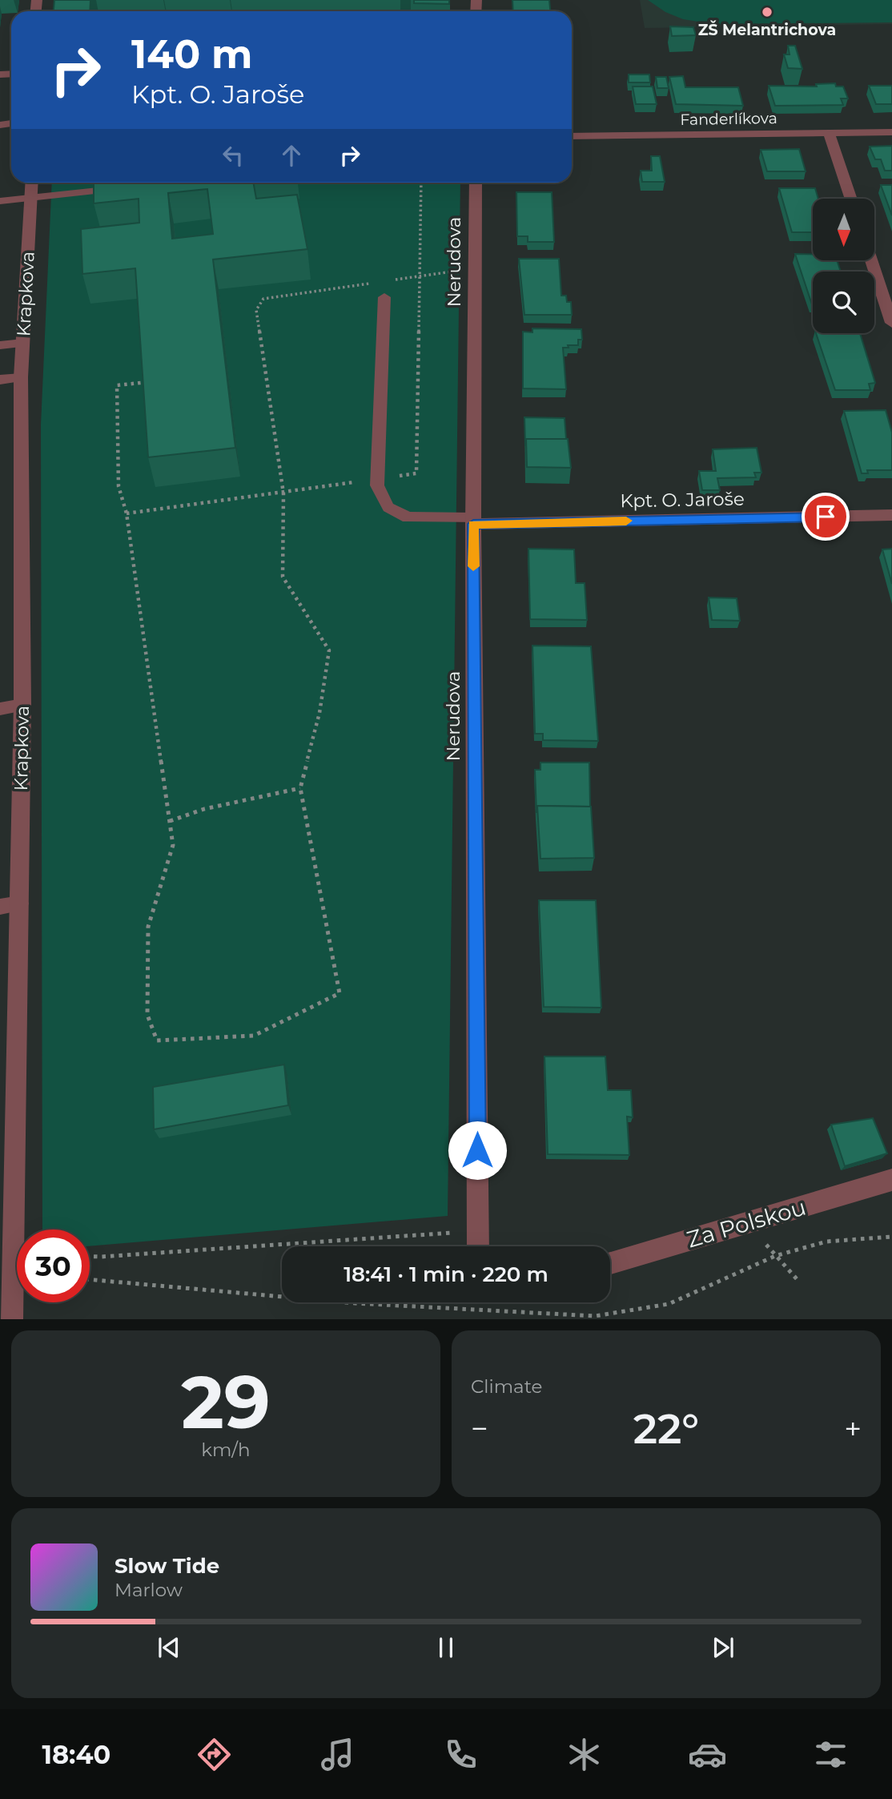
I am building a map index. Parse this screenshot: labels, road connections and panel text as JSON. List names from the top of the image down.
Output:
{
  "streets": {
    "street": [
      "Fanderlíkova",
      "Nerudova",
      "Krapkova",
      "Kpt. O. Jaroše",
      "Za Polskou"
    ]
  },
  "crossings": [
    ["Nerudova", "Kpt. O. Jaroše"]
  ],
  "places": ["ZŠ Melantrichova"],
  "north": "bottom",
  "page": {
    "turn": ["140 m", "Kpt. O. Jaroše"],
    "limit": "30",
    "trip": "18:41 · 1 min · 220 m",
    "tile": [
      ["29", "km/h"],
      "Climate"
    ],
    "heat": ["−", "22°", "+"],
    "song": ["Slow Tide", "Marlow"],
    "tabs": "18:40"
  }
}
